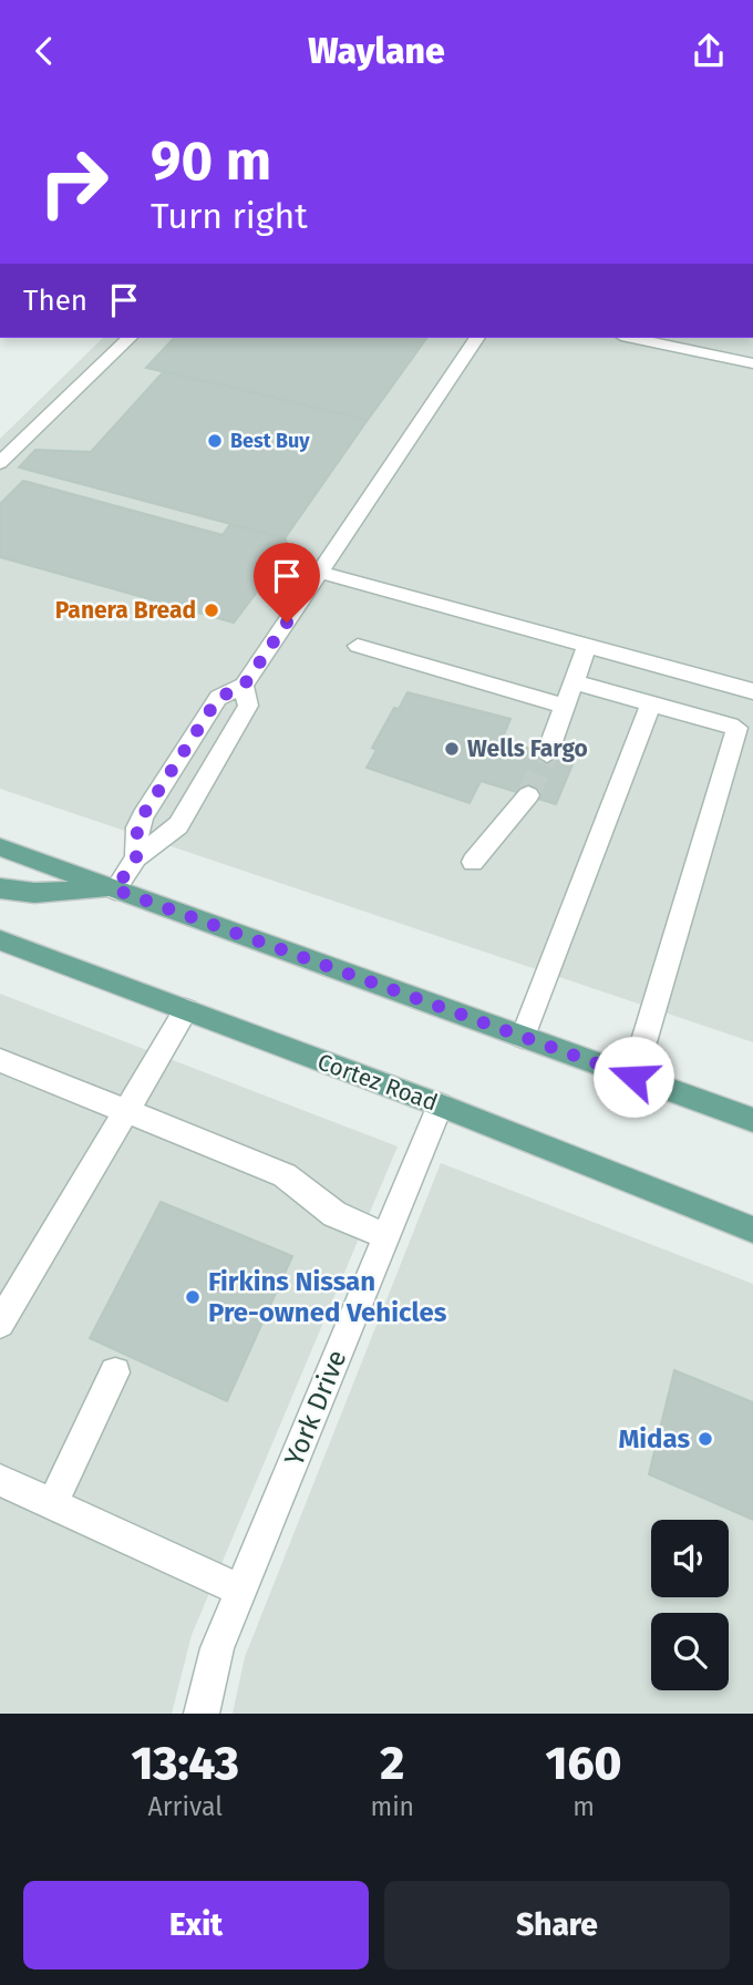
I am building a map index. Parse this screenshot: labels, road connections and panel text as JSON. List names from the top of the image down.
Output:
{
  "streets": {
    "main road": ["Cortez Road"],
    "street": ["York Drive"]
  },
  "crossings": [
    ["Cortez Road", "York Drive"]
  ],
  "places": [
    "Best Buy",
    "Panera Bread",
    "Wells Fargo",
    "Firkins Nissan Pre-owned Vehicles",
    "Midas"
  ],
  "page": {
    "header": "Waylane",
    "turn": ["90 m", "Turn right"],
    "then": "Then",
    "eta": [
      "13:43",
      "Arrival",
      "2",
      "min",
      "160",
      "m"
    ],
    "buttons": ["Exit", "Share"]
  }
}
